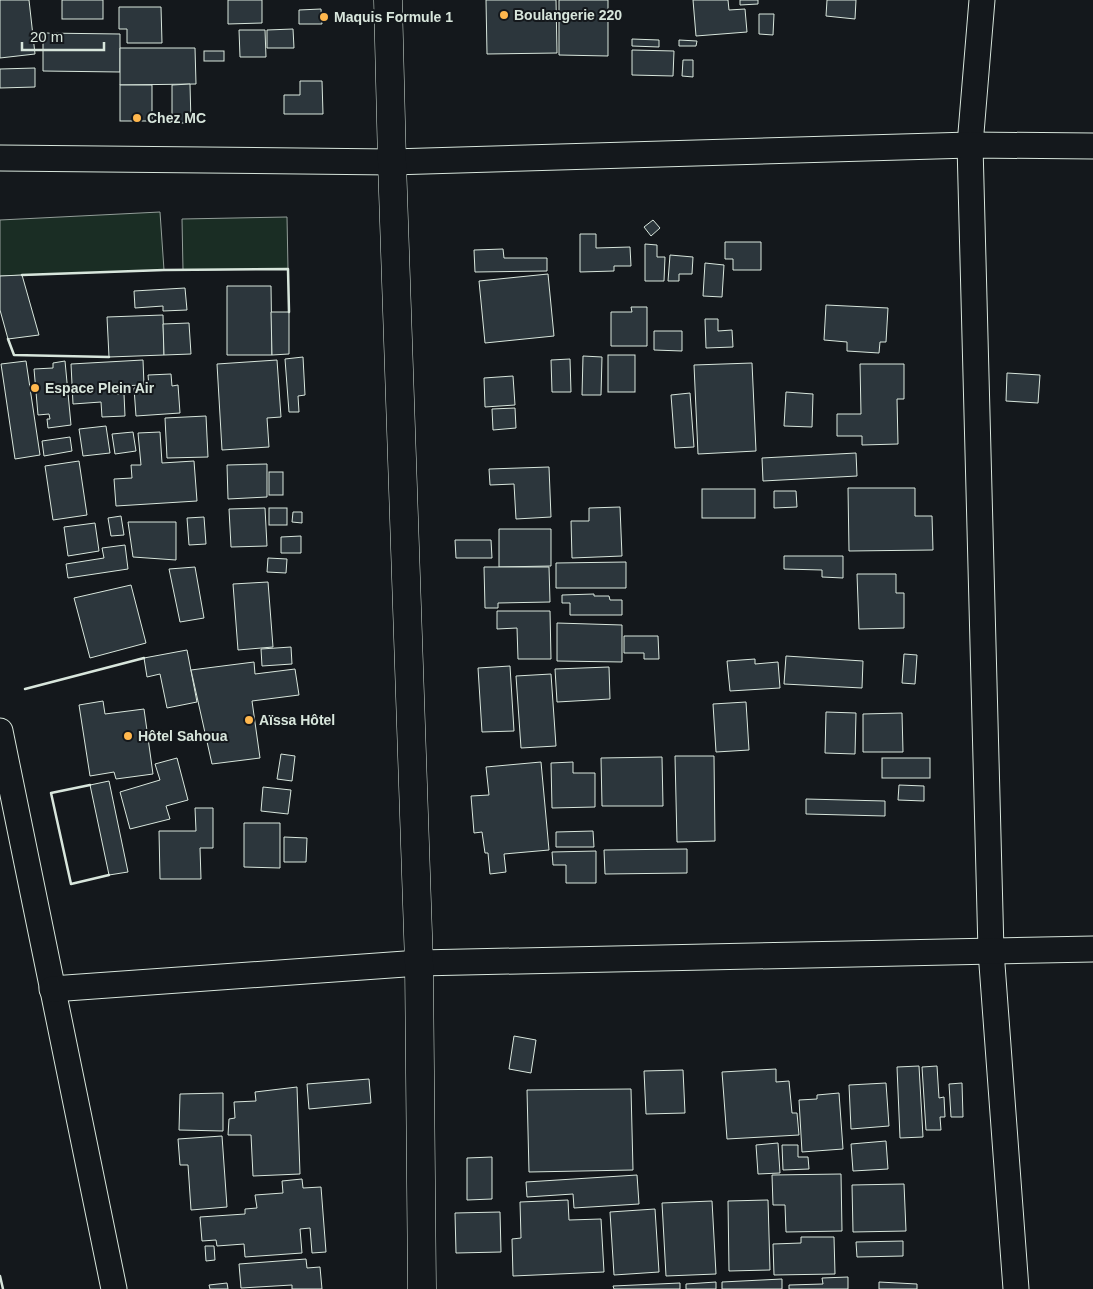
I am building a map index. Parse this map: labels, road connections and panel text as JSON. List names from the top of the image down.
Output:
{
  "places": [
    "Boulangerie 220",
    "Maquis Formule 1",
    "Chez MC",
    "Espace Plein Air",
    "Aïssa Hôtel",
    "Hôtel Sahoua"
  ],
  "scale_bar": "20 m"
}
